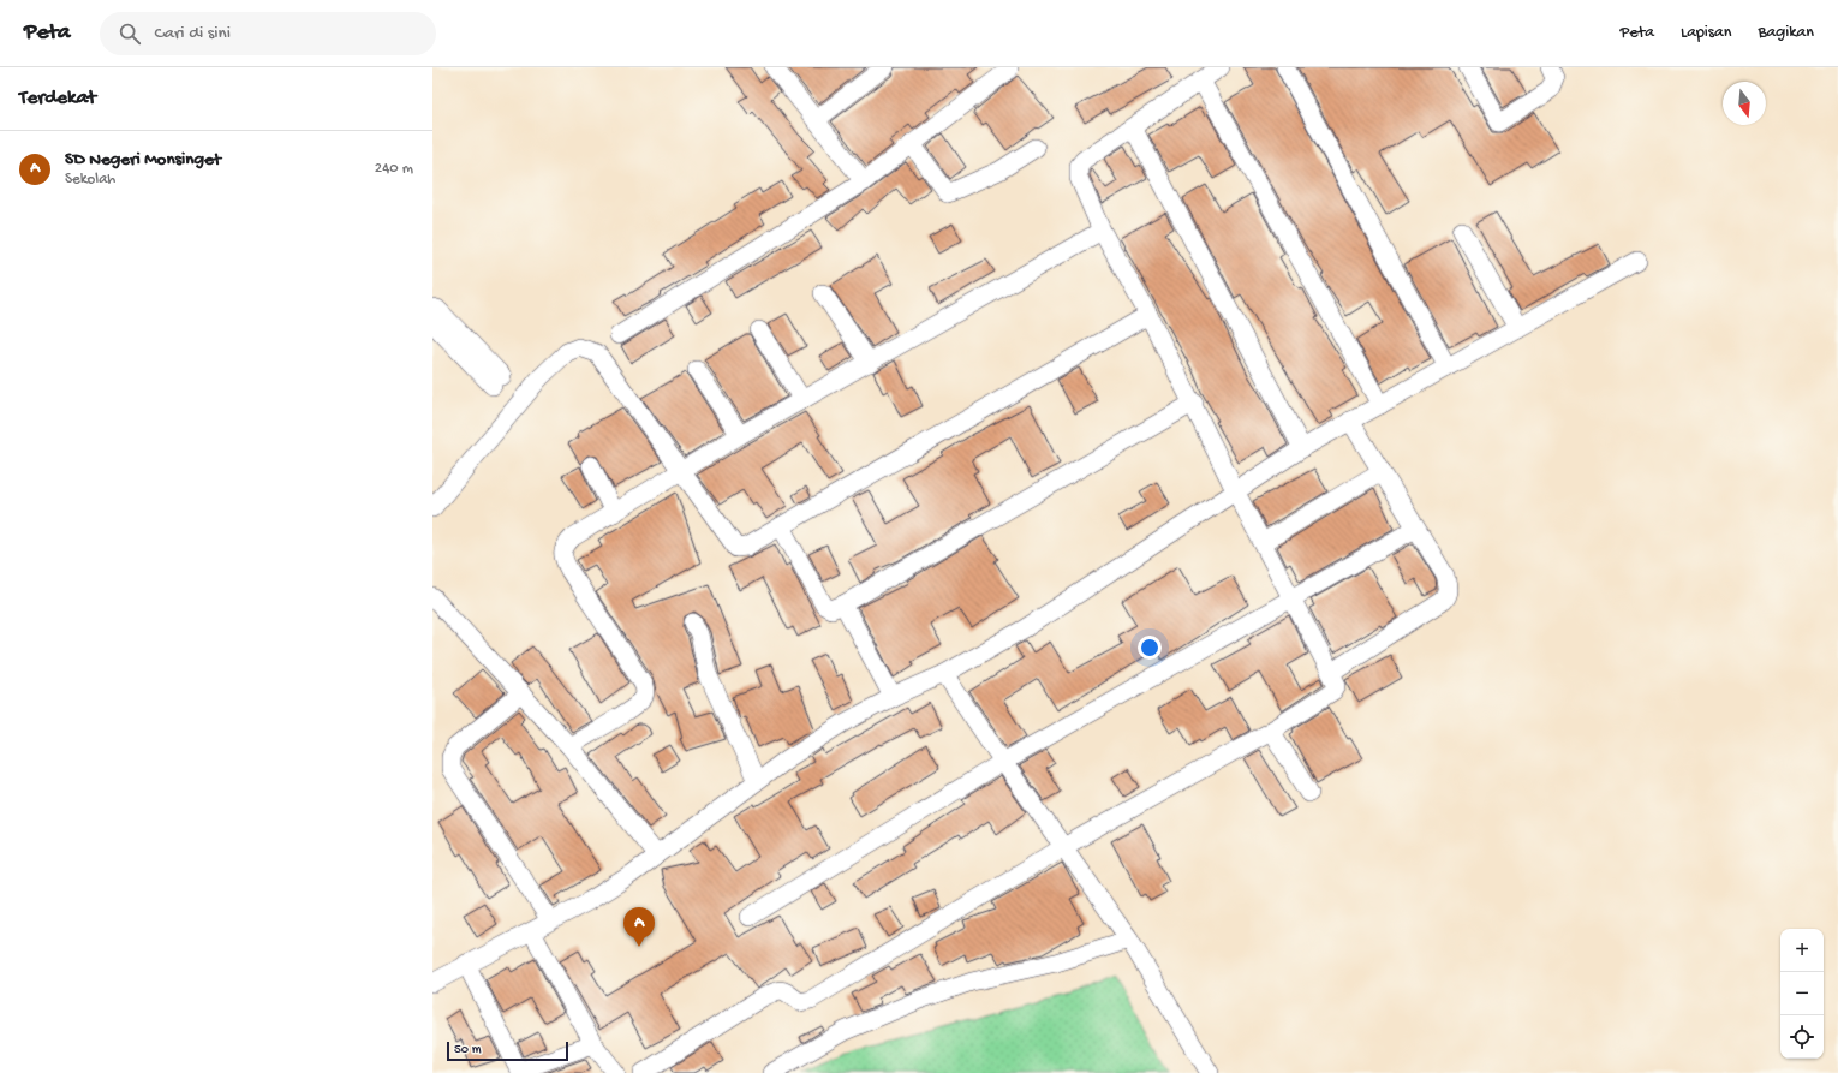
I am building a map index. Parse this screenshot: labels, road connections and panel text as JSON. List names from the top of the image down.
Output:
{
  "scale_bar": "50 m",
  "north": "bottom",
  "page": {
    "header": "Peta",
    "search": "Cari di sini",
    "nav": ["Peta", "Lapisan", "Bagikan"],
    "heading": "Terdekat",
    "list": [
      {
        "mark": "A",
        "name": "SD Negeri Monsinget",
        "note": "Sekolah",
        "value": "240 m"
      }
    ],
    "pins": "A",
    "map_buttons": ["+", "−"],
    "scale": "50 m"
  }
}
